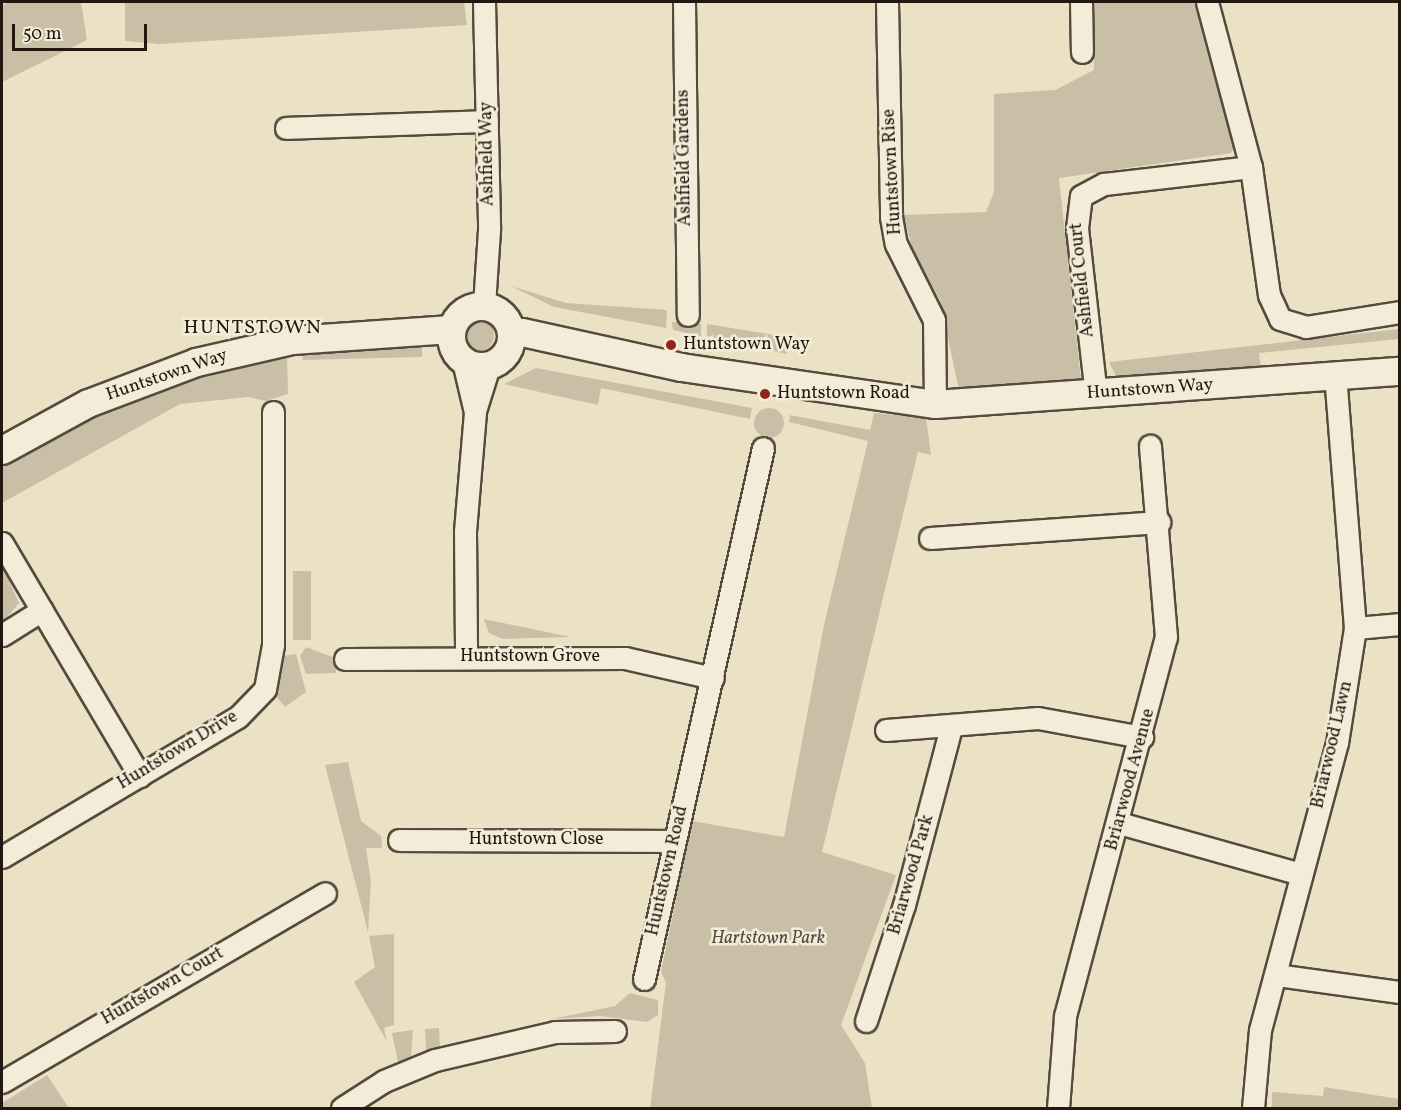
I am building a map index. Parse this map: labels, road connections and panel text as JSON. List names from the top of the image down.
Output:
{
  "streets": {
    "street": [
      "Ashfield Way",
      "Ashfield Gardens",
      "Huntstown Rise",
      "Ashfield Court",
      "Huntstown Way",
      "Huntstown Grove",
      "Briarwood Lawn",
      "Huntstown Drive",
      "Briarwood Avenue",
      "Huntstown Close",
      "Huntstown Road",
      "Briarwood Park",
      "Huntstown Court"
    ]
  },
  "crossings": [
    ["Ashfield Way", "Huntstown Way"],
    ["Huntstown Rise", "Huntstown Way"],
    ["Ashfield Court", "Huntstown Way"],
    ["Huntstown Way", "Briarwood Lawn"],
    ["Huntstown Grove", "Huntstown Road"],
    ["Huntstown Close", "Huntstown Road"]
  ],
  "districts": ["HUNTSTOWN"],
  "parks": ["Hartstown Park"],
  "places": ["Huntstown Way", "Huntstown Road"],
  "scale_bar": "50 m"
}
